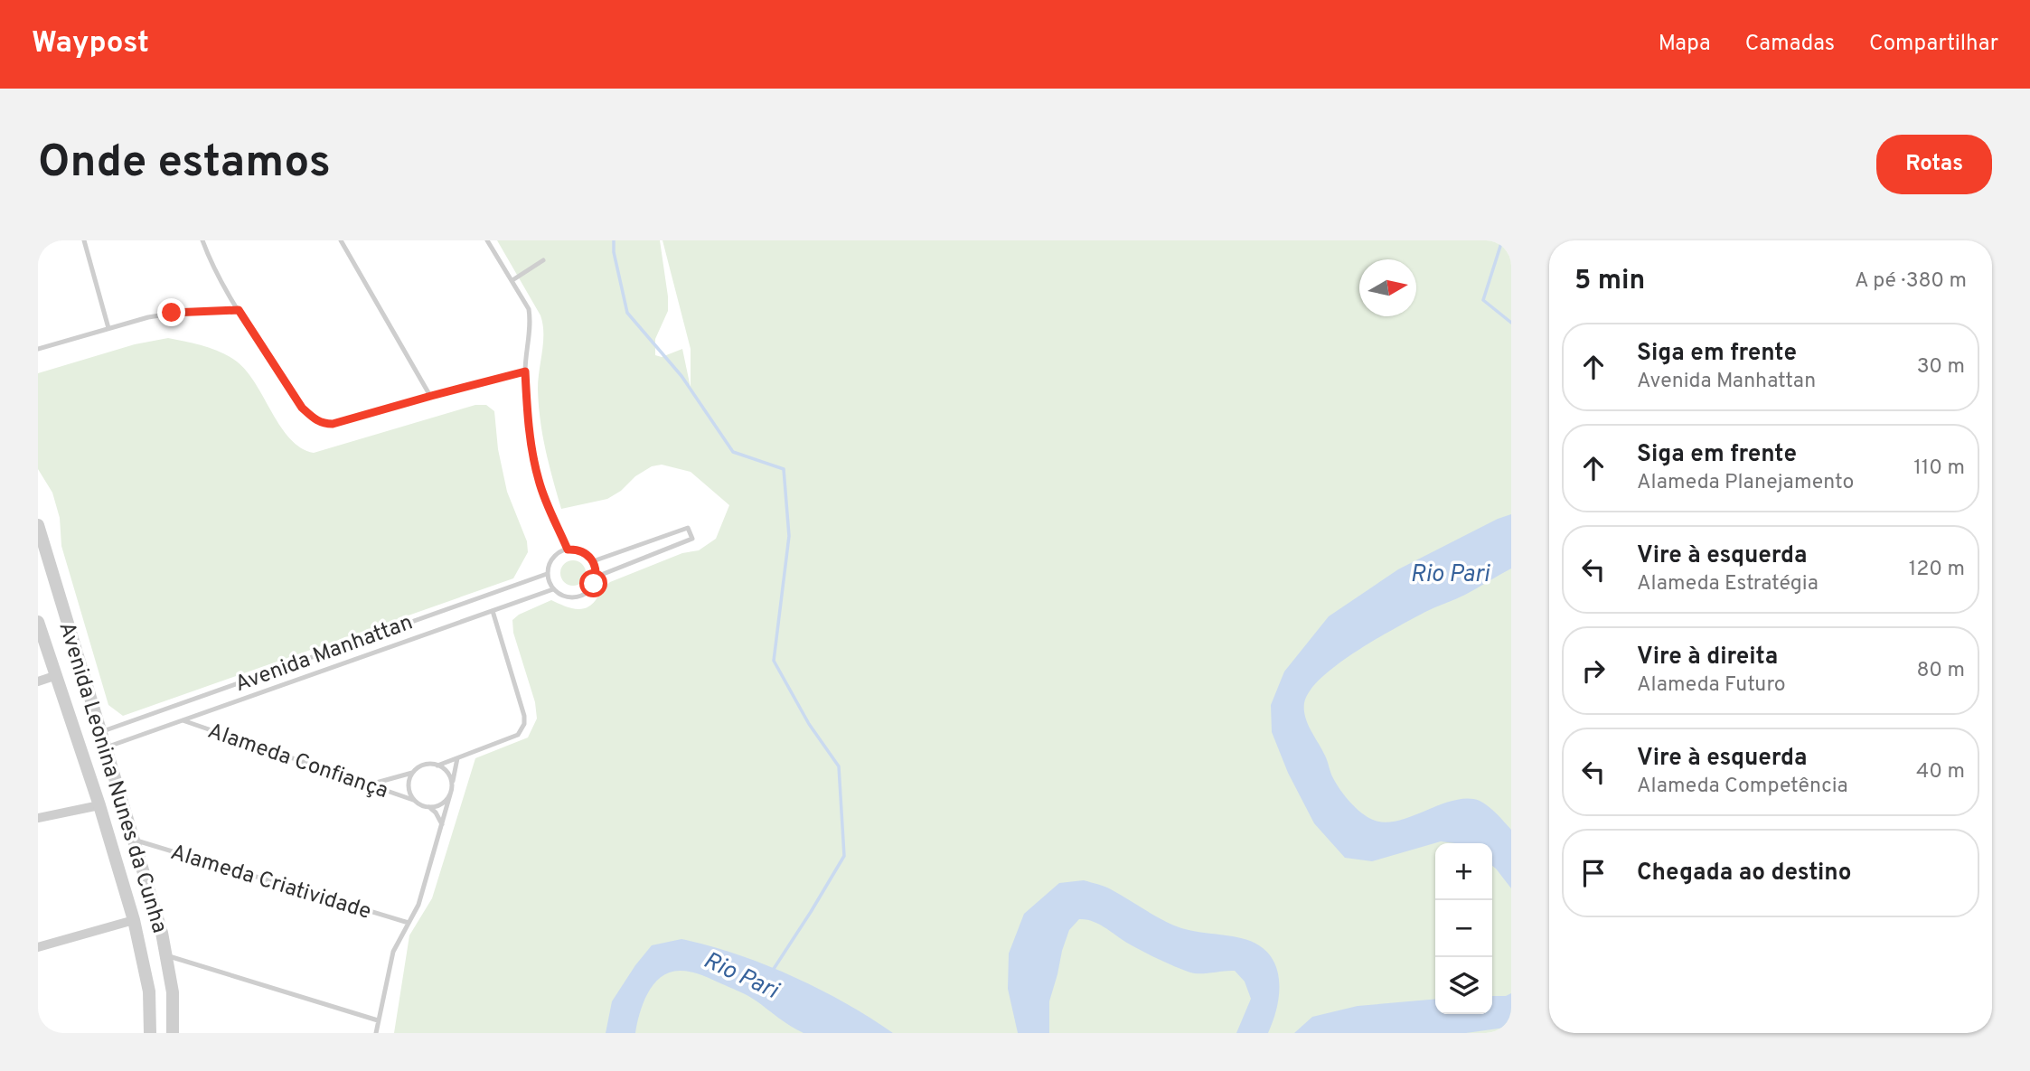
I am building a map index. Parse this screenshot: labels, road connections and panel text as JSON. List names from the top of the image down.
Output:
{
  "streets": {
    "street": ["Avenida Leonina Nunes da Cunha"],
    "lane": ["Avenida Manhattan", "Alameda Confiança", "Alameda Criatividade"]
  },
  "crossings": [
    ["Avenida Manhattan", "Alameda Confiança"],
    ["Avenida Manhattan", "Avenida Leonina Nunes da Cunha"],
    ["Avenida Leonina Nunes da Cunha", "Alameda Criatividade"]
  ],
  "water": ["Rio Pari"],
  "north": "right",
  "page": {
    "header": "Waypost",
    "nav": ["Mapa", "Camadas", "Compartilhar"],
    "buttons": "Rotas",
    "title": "Onde estamos",
    "heading": ["5 min", "A pé · 380 m"],
    "list": [
      ["Siga em frente", "Avenida Manhattan", "30 m"],
      ["Siga em frente", "Alameda Planejamento", "110 m"],
      ["Vire à esquerda", "Alameda Estratégia", "120 m"],
      ["Vire à direita", "Alameda Futuro", "80 m"],
      ["Vire à esquerda", "Alameda Competência", "40 m"],
      "Chegada ao destino"
    ],
    "map_buttons": ["+", "−"]
  }
}
